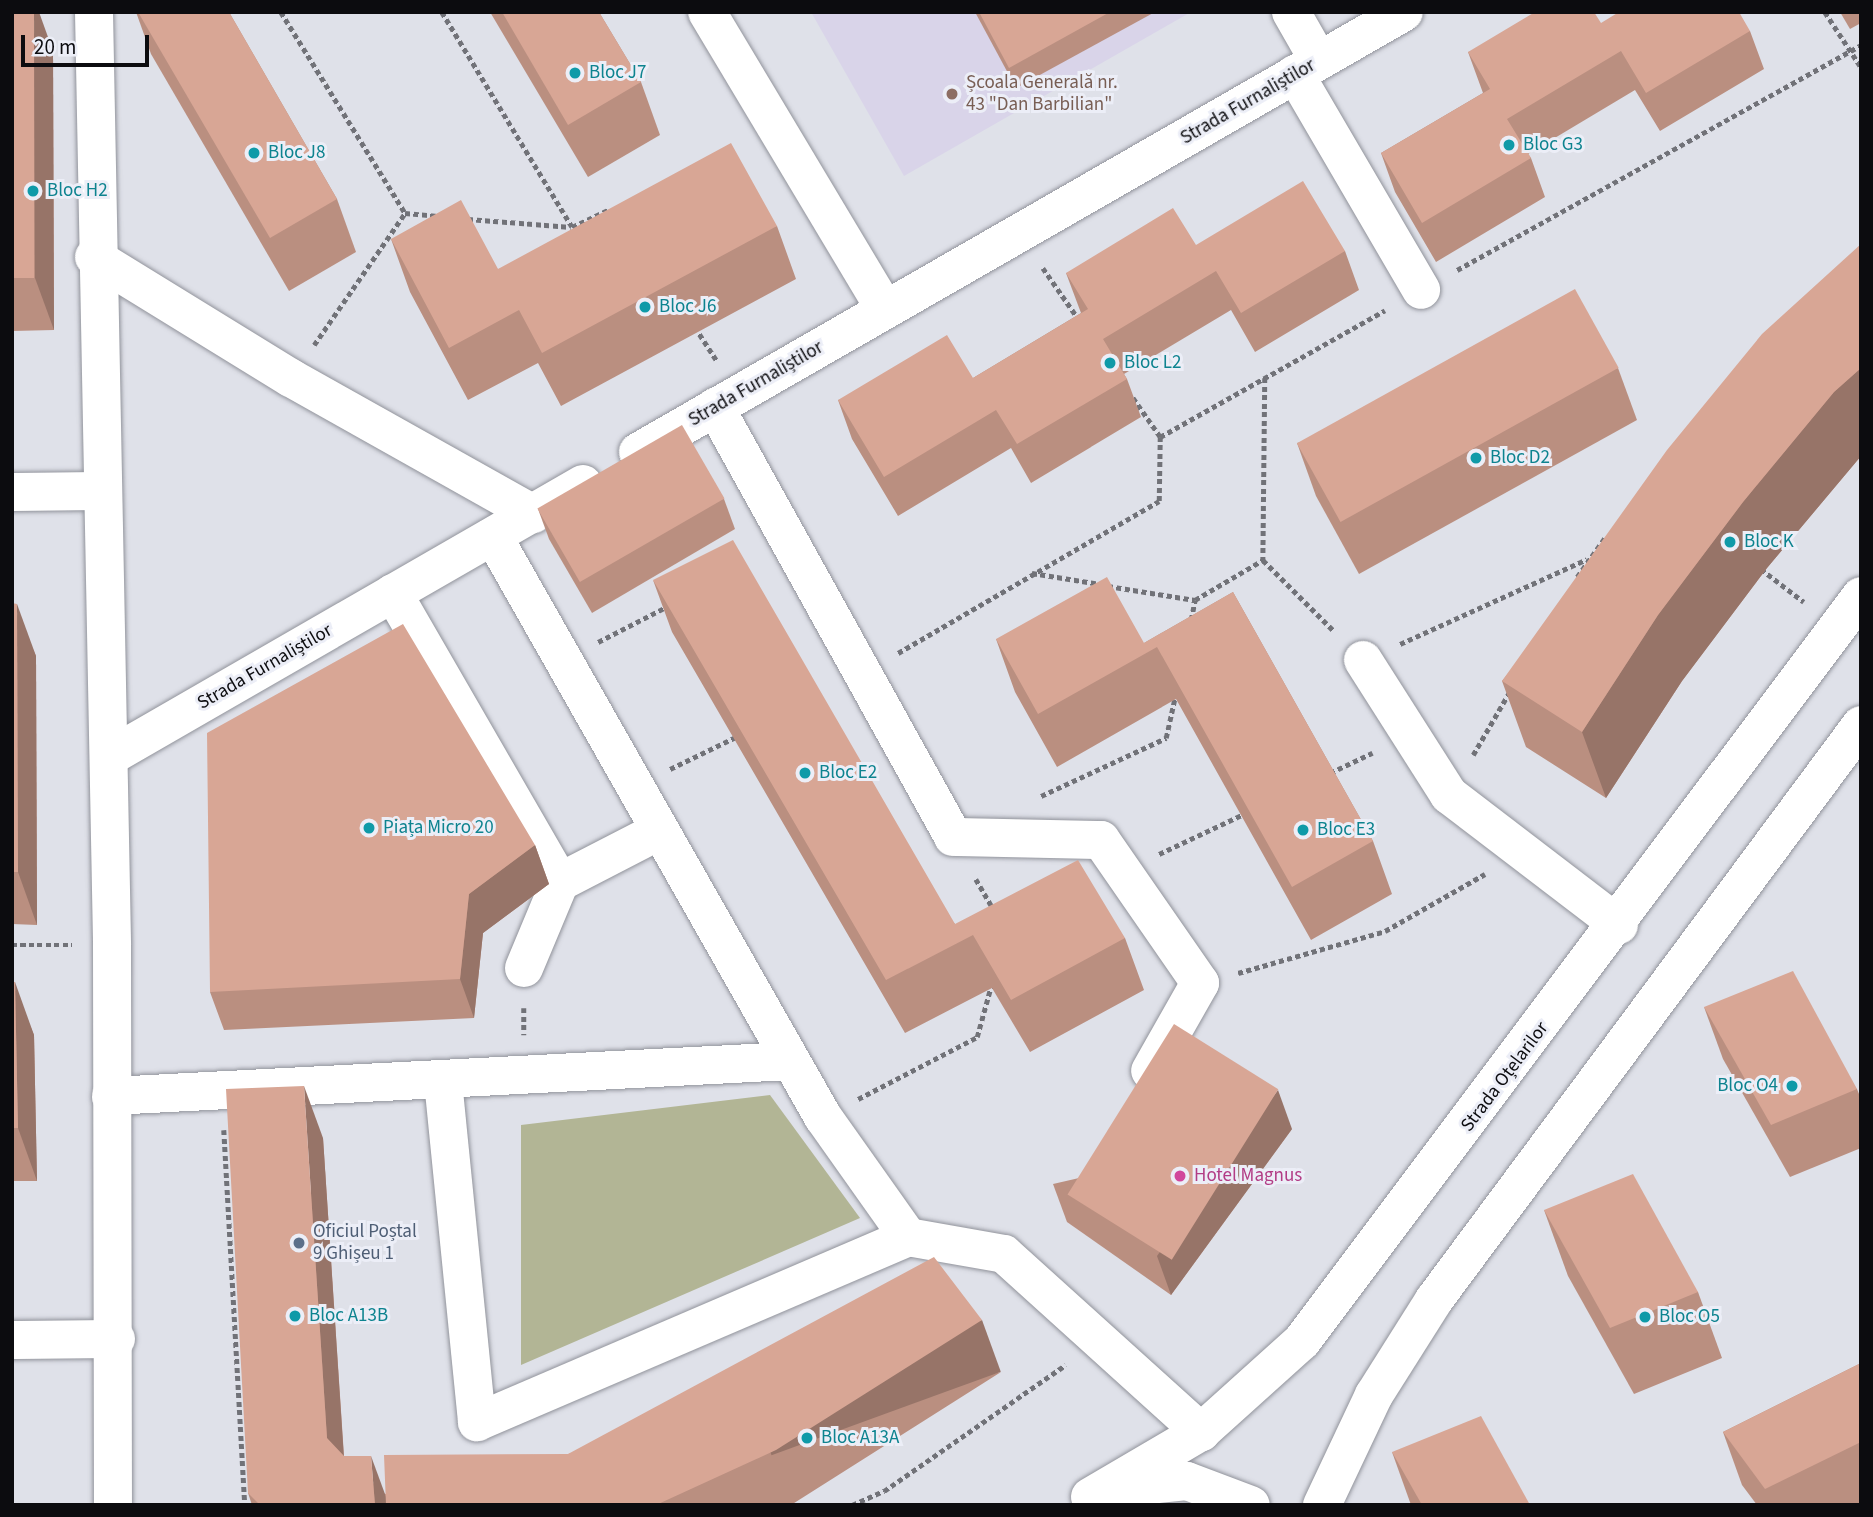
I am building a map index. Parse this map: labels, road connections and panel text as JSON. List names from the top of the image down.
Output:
{
  "streets": {
    "street": ["Strada Furnaliștilor", "Strada Oțelarilor"]
  },
  "places": [
    "Bloc J7",
    "Școala Generală nr. 43 \"Dan Barbilian\"",
    "Bloc G3",
    "Bloc J8",
    "Bloc H2",
    "Bloc J6",
    "Bloc L2",
    "Bloc D2",
    "Bloc K",
    "Bloc E2",
    "Piața Micro 20",
    "Bloc E3",
    "Bloc O4",
    "Hotel Magnus",
    "Oficiul Poștal 9 Ghișeu 1",
    "Bloc A13B",
    "Bloc O5",
    "Bloc A13A"
  ],
  "scale_bar": "20 m"
}
